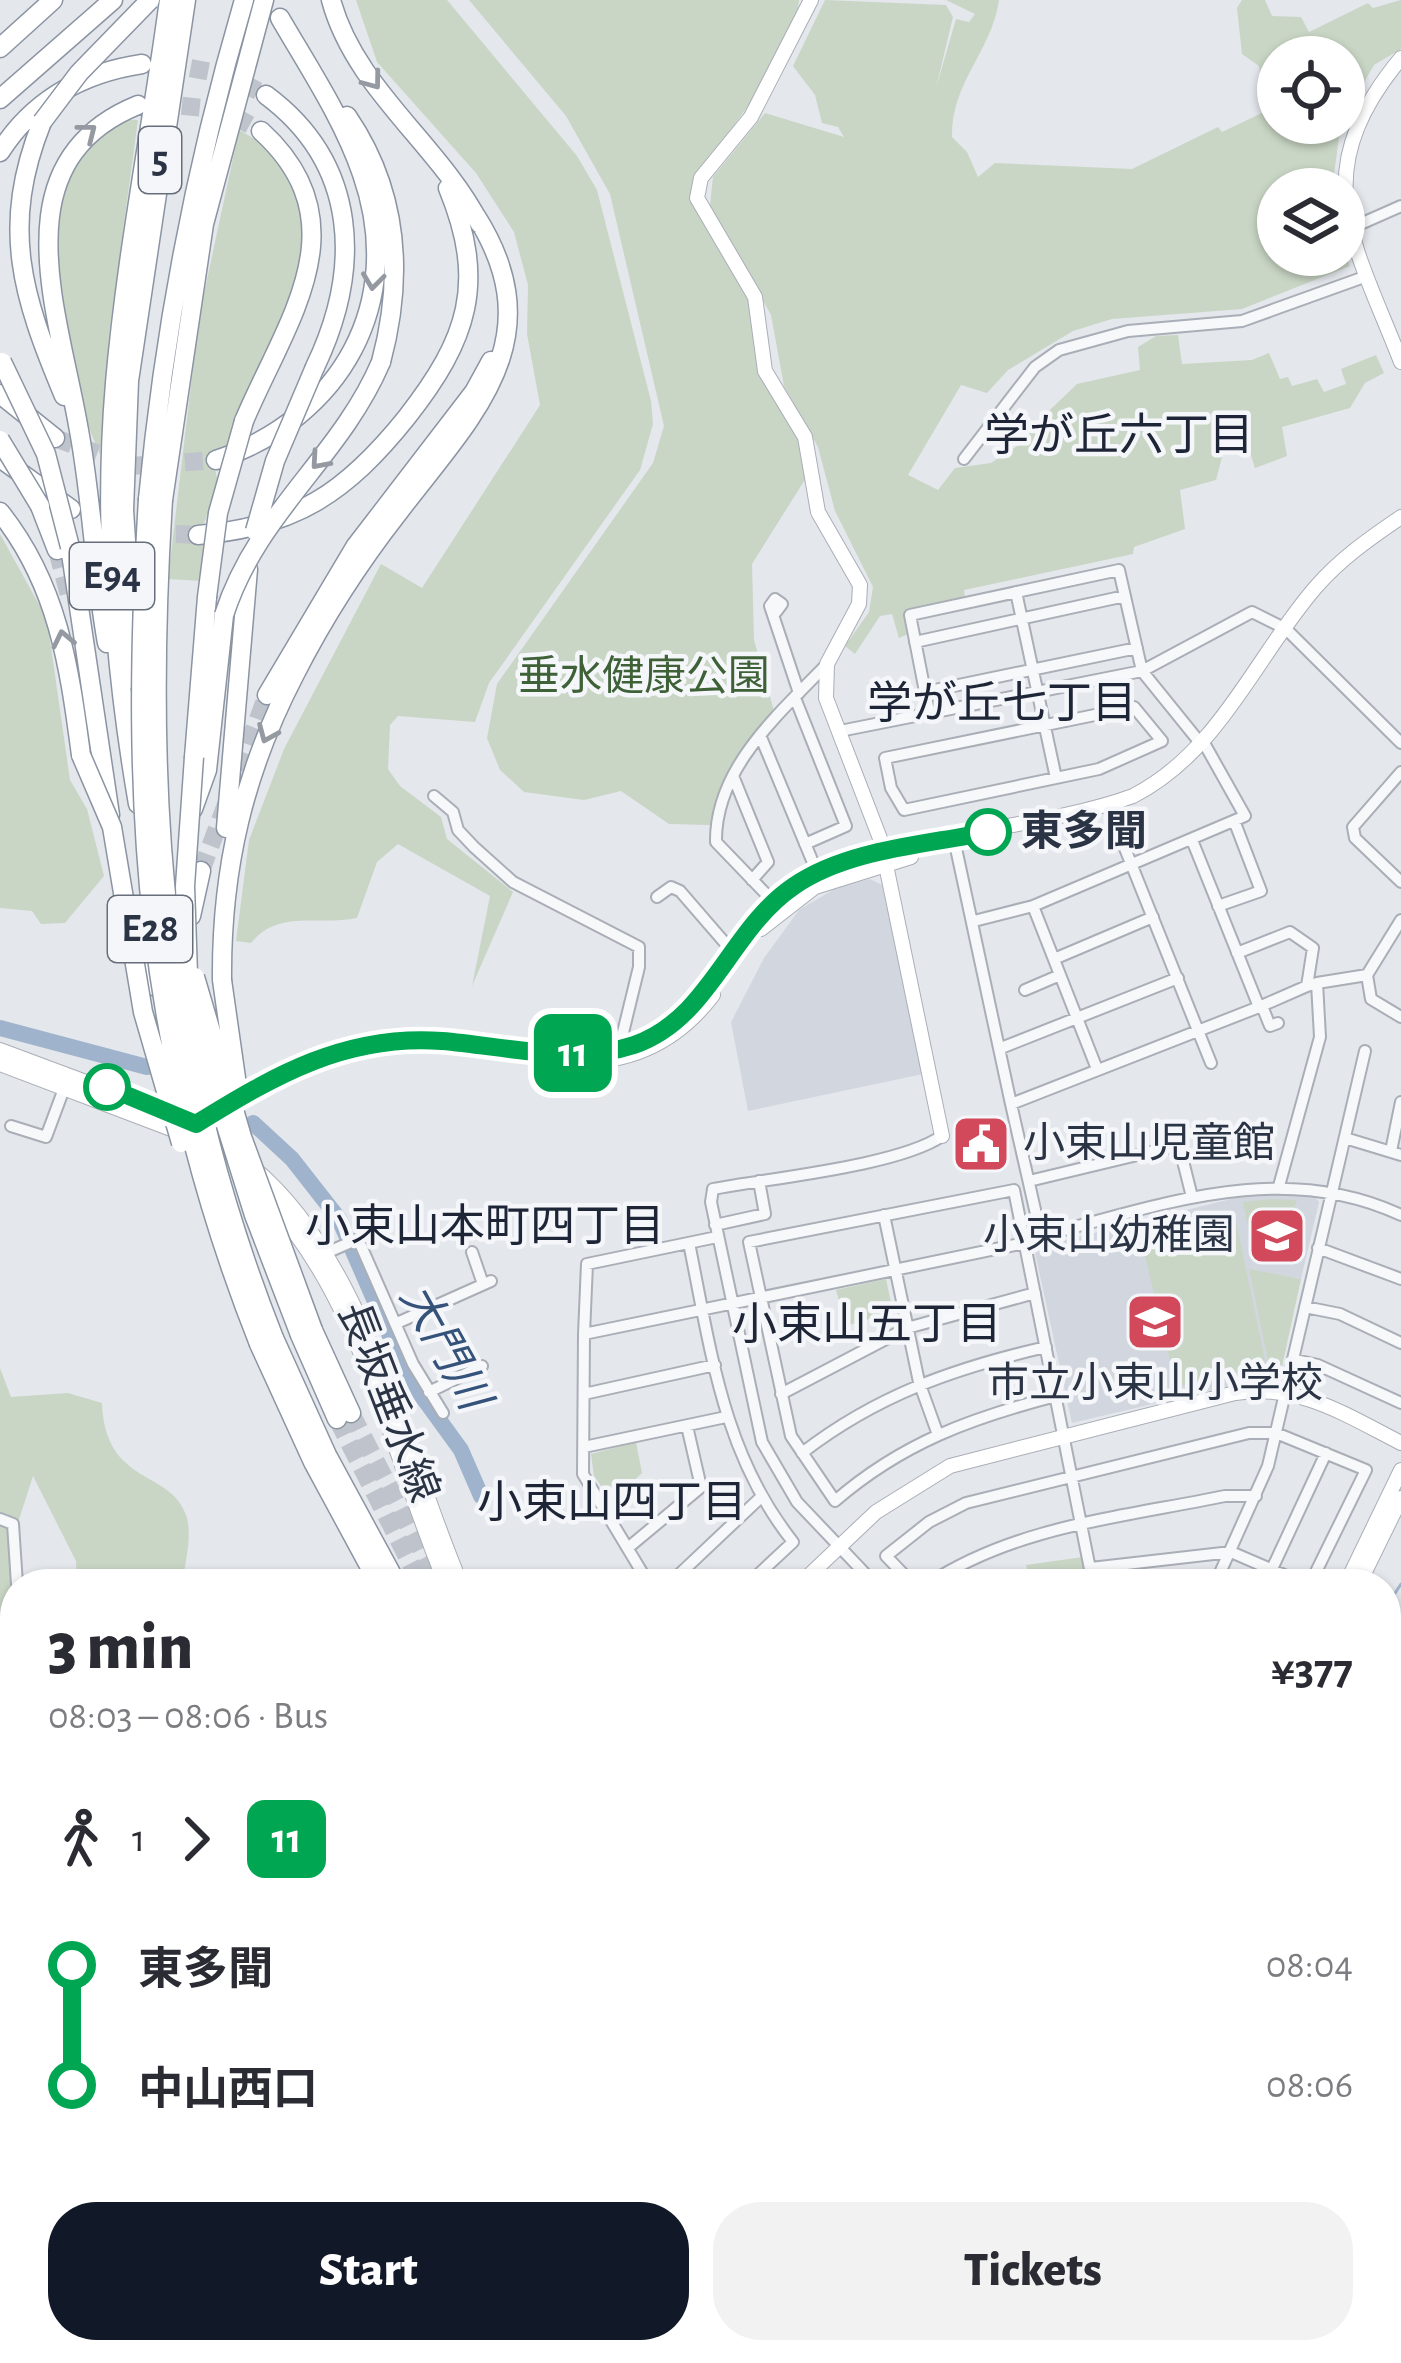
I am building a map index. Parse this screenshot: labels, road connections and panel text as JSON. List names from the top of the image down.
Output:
{
  "streets": {
    "highway": ["5", "E94", "E28"],
    "street": ["長坂垂水線"]
  },
  "crossings": [
    ["5", "E94"]
  ],
  "districts": [
    "学が丘六丁目",
    "学が丘七丁目",
    "小束山本町四丁目",
    "小束山五丁目",
    "小束山四丁目"
  ],
  "water": ["大門川"],
  "parks": ["垂水健康公園"],
  "places": {
    "other": ["東多聞"],
    "public building": ["小束山児童館"],
    "school or university": ["小束山幼稚園", "市立小束山小学校"]
  },
  "lines": ["bus line 11"],
  "page": {
    "on_map": "11",
    "heading": ["3 min", "08:03 – 08:06 · Bus", "¥377"],
    "legs": ["1", "11"],
    "list": [
      {
        "name": "東多聞",
        "value": "08:04"
      },
      {
        "name": "中山西口",
        "value": "08:06"
      }
    ],
    "buttons": ["Start", "Tickets"]
  }
}
